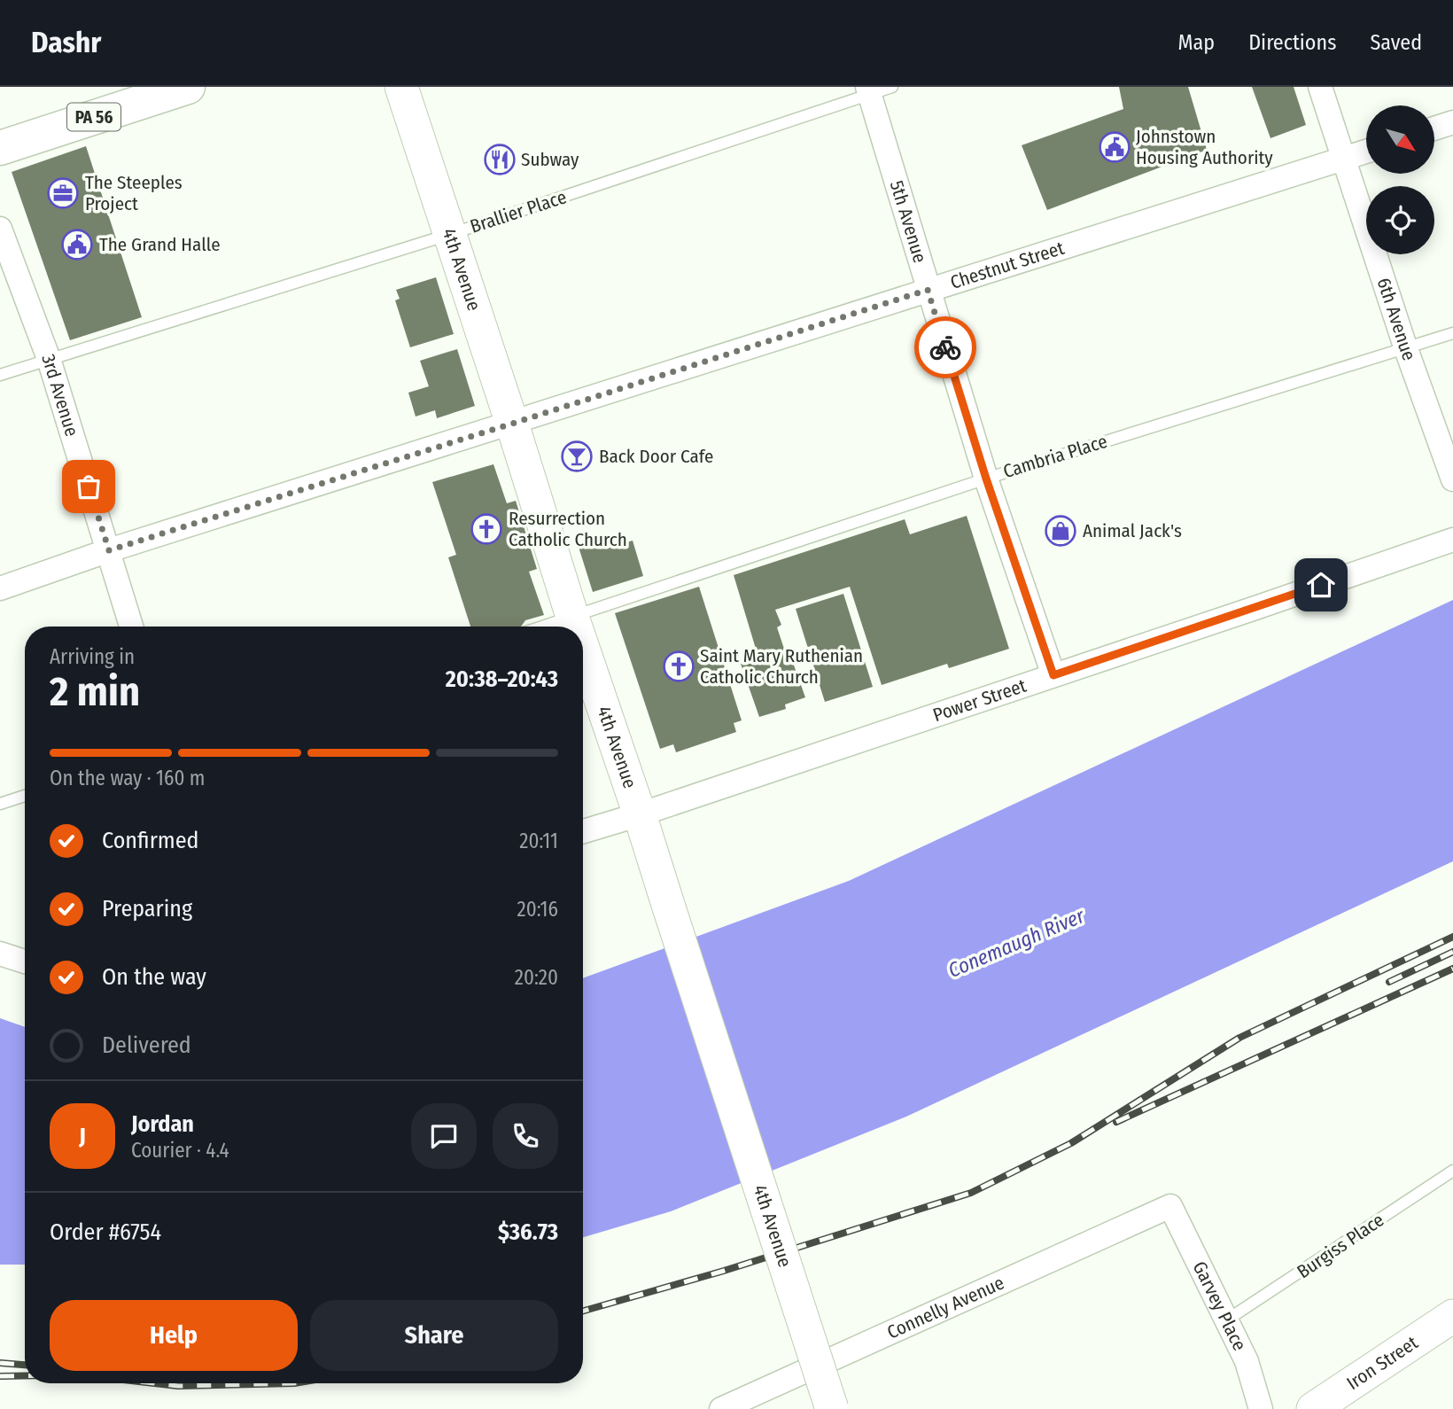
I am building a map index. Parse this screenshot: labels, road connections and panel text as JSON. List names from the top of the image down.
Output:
{
  "streets": {
    "highway": ["PA 56"],
    "street": [
      "5th Avenue",
      "Chestnut Street",
      "4th Avenue",
      "6th Avenue",
      "3rd Avenue",
      "Power Street",
      "Garvey Place",
      "Connelly Avenue",
      "Iron Street"
    ],
    "lane": ["Brallier Place", "Cambria Place", "Burgiss Place"]
  },
  "crossings": [
    ["Brallier Place", "5th Avenue"],
    ["Brallier Place", "4th Avenue"],
    ["Brallier Place", "3rd Avenue"],
    ["5th Avenue", "Chestnut Street"],
    ["5th Avenue", "Cambria Place"],
    ["5th Avenue", "Power Street"],
    ["Chestnut Street", "4th Avenue"],
    ["Chestnut Street", "6th Avenue"],
    ["Chestnut Street", "3rd Avenue"],
    ["4th Avenue", "Cambria Place"],
    ["4th Avenue", "Power Street"],
    ["6th Avenue", "Cambria Place"],
    ["Burgiss Place", "Garvey Place"],
    ["Garvey Place", "Connelly Avenue"]
  ],
  "water": ["Conemaugh River"],
  "places": {
    "public building": ["Johnstown Housing Authority", "The Grand Halle"],
    "restaurant": ["Subway"],
    "office": ["The Steeples Project"],
    "bar": ["Back Door Cafe"],
    "church": ["Resurrection Catholic Church", "Saint Mary Ruthenian Catholic Church"],
    "shop": ["Animal Jack's"]
  },
  "north": "bottom right",
  "page": {
    "header": "Dashr",
    "nav": ["Map", "Directions", "Saved"],
    "heading": ["2 min", "Arriving in", "20:38–20:43"],
    "panel": [
      "Jordan",
      "Courier · 4.4",
      "Order #6754",
      "$36.73"
    ],
    "bar": "On the way · 160 m",
    "list": [
      ["Confirmed", "20:11"],
      ["Preparing", "20:16"],
      ["On the way", "20:20"],
      "Delivered"
    ],
    "round": "J",
    "buttons": ["Help", "Share"]
  }
}
